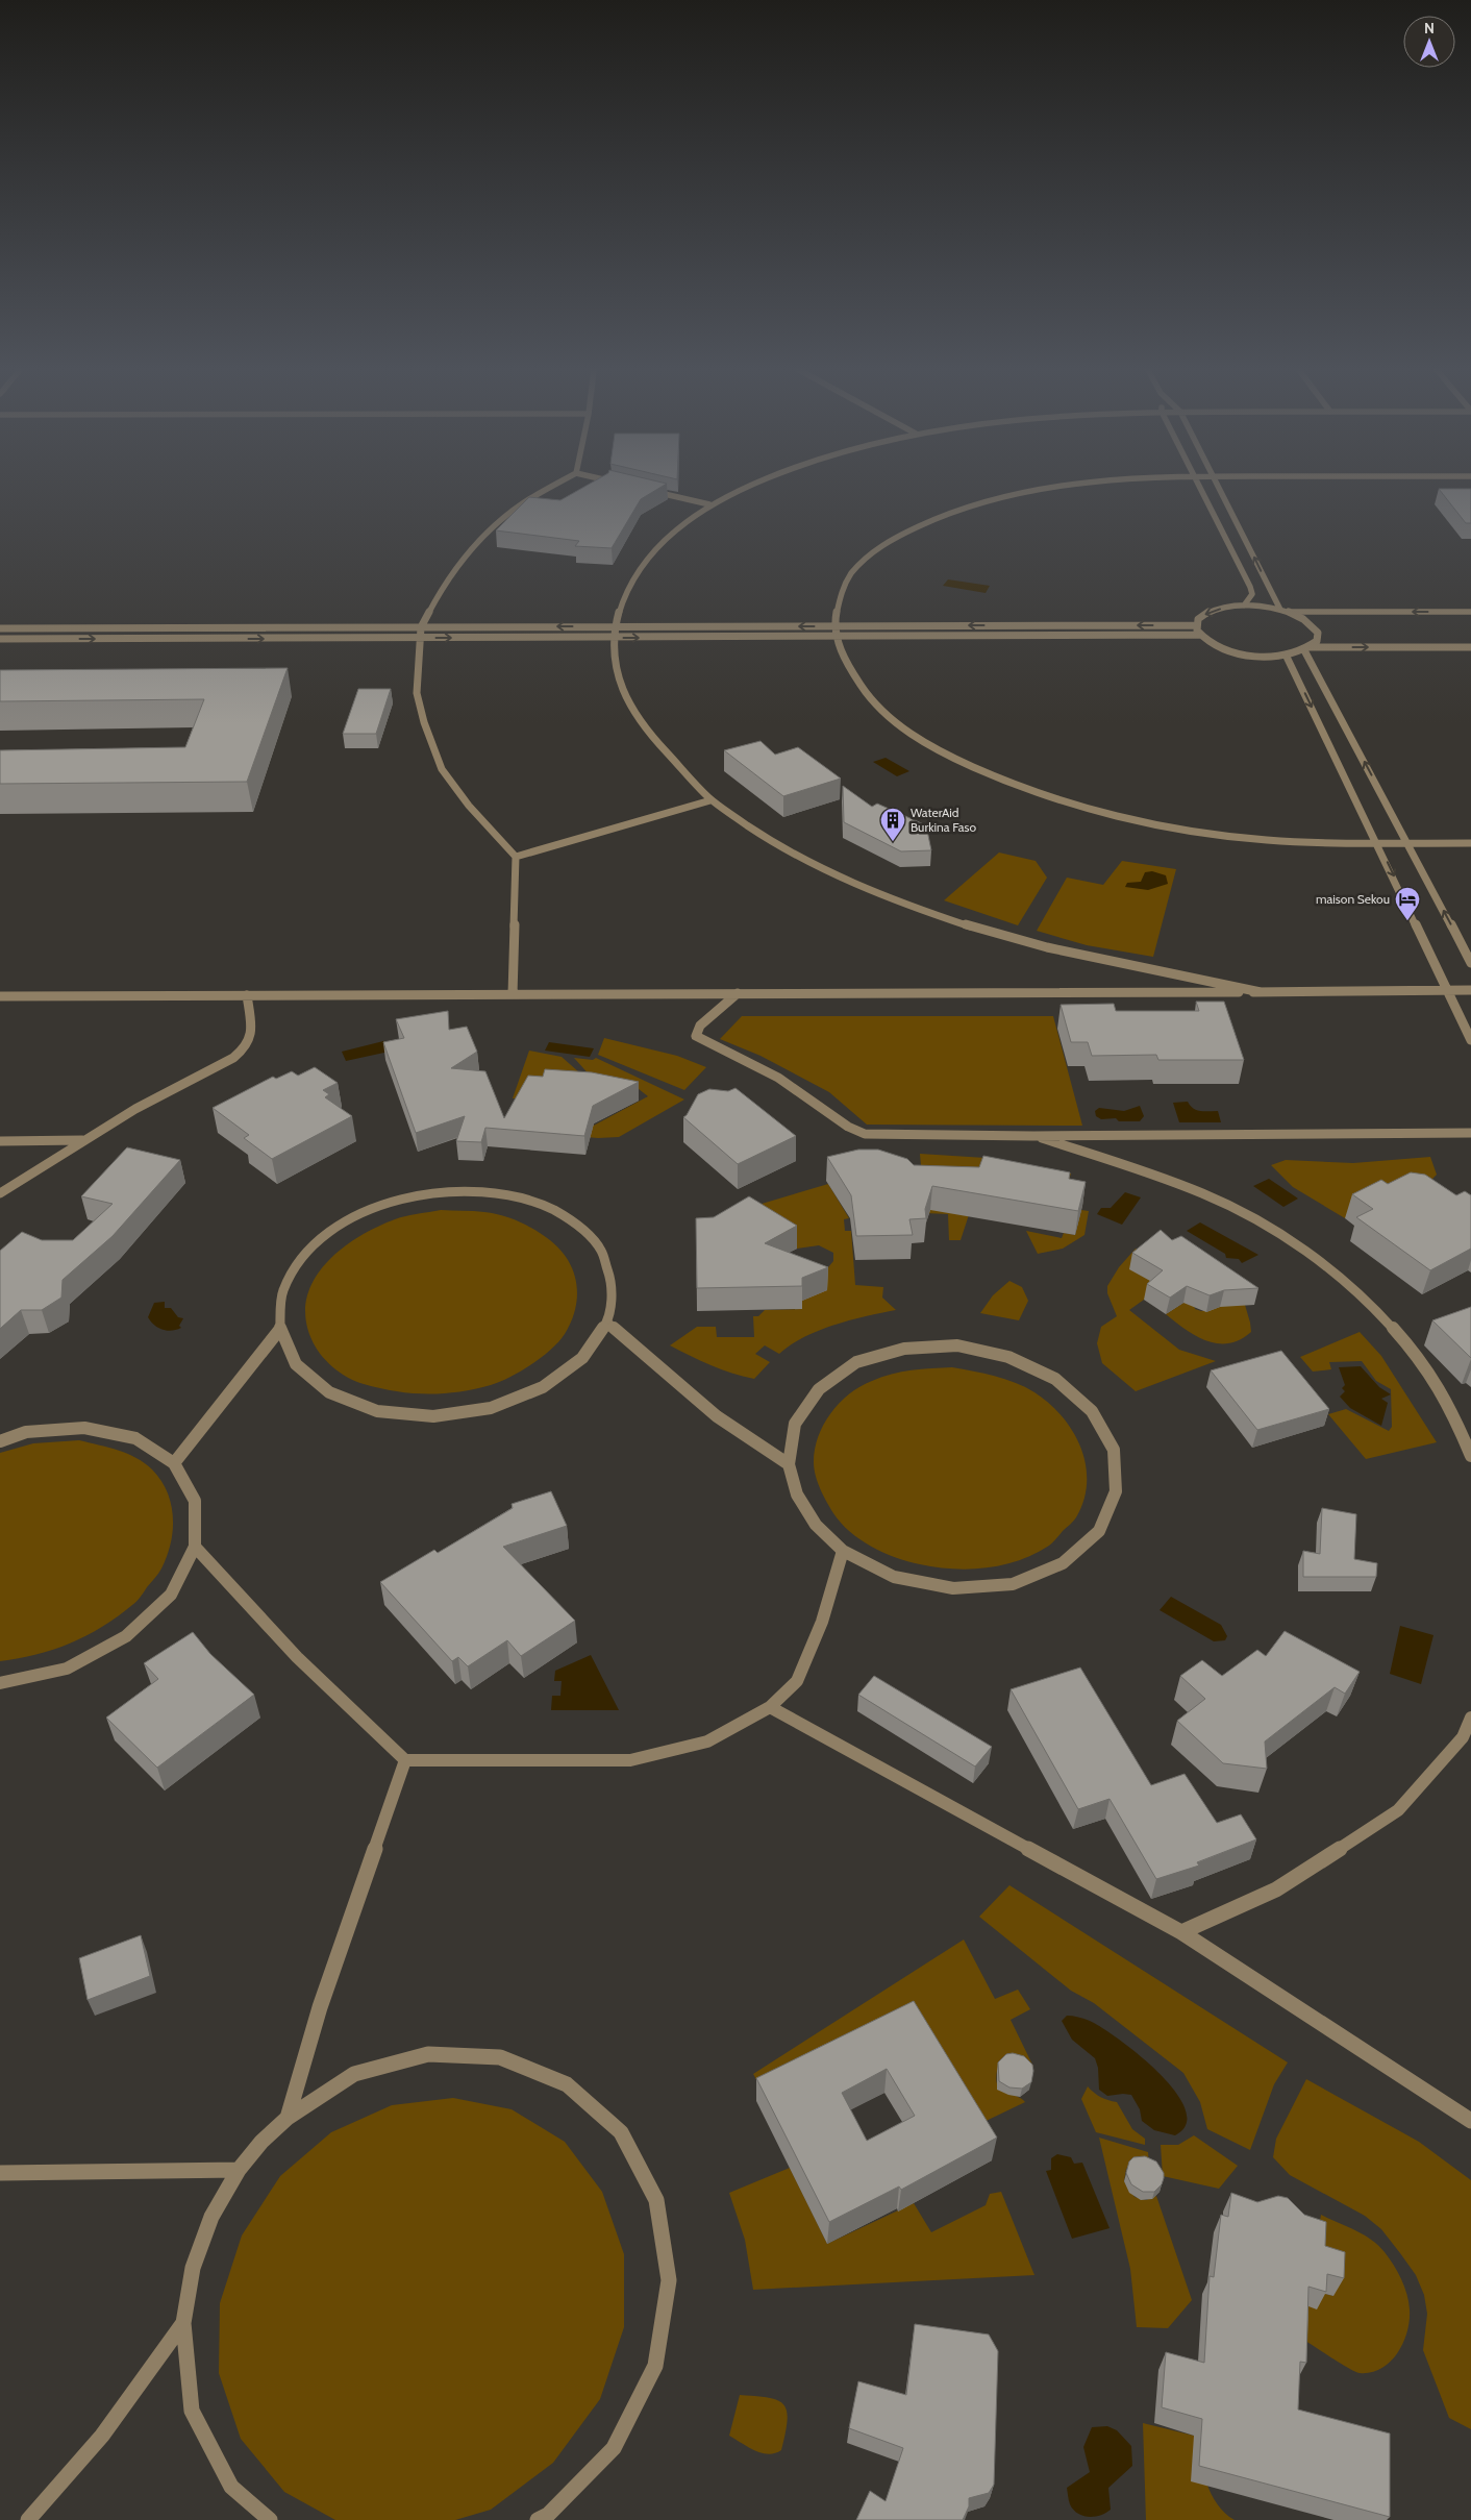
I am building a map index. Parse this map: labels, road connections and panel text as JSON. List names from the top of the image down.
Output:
{
  "places": {
    "building": ["WaterAid Burkina Faso"],
    "hotel": ["maison Sekou"]
  },
  "north": "top"
}
